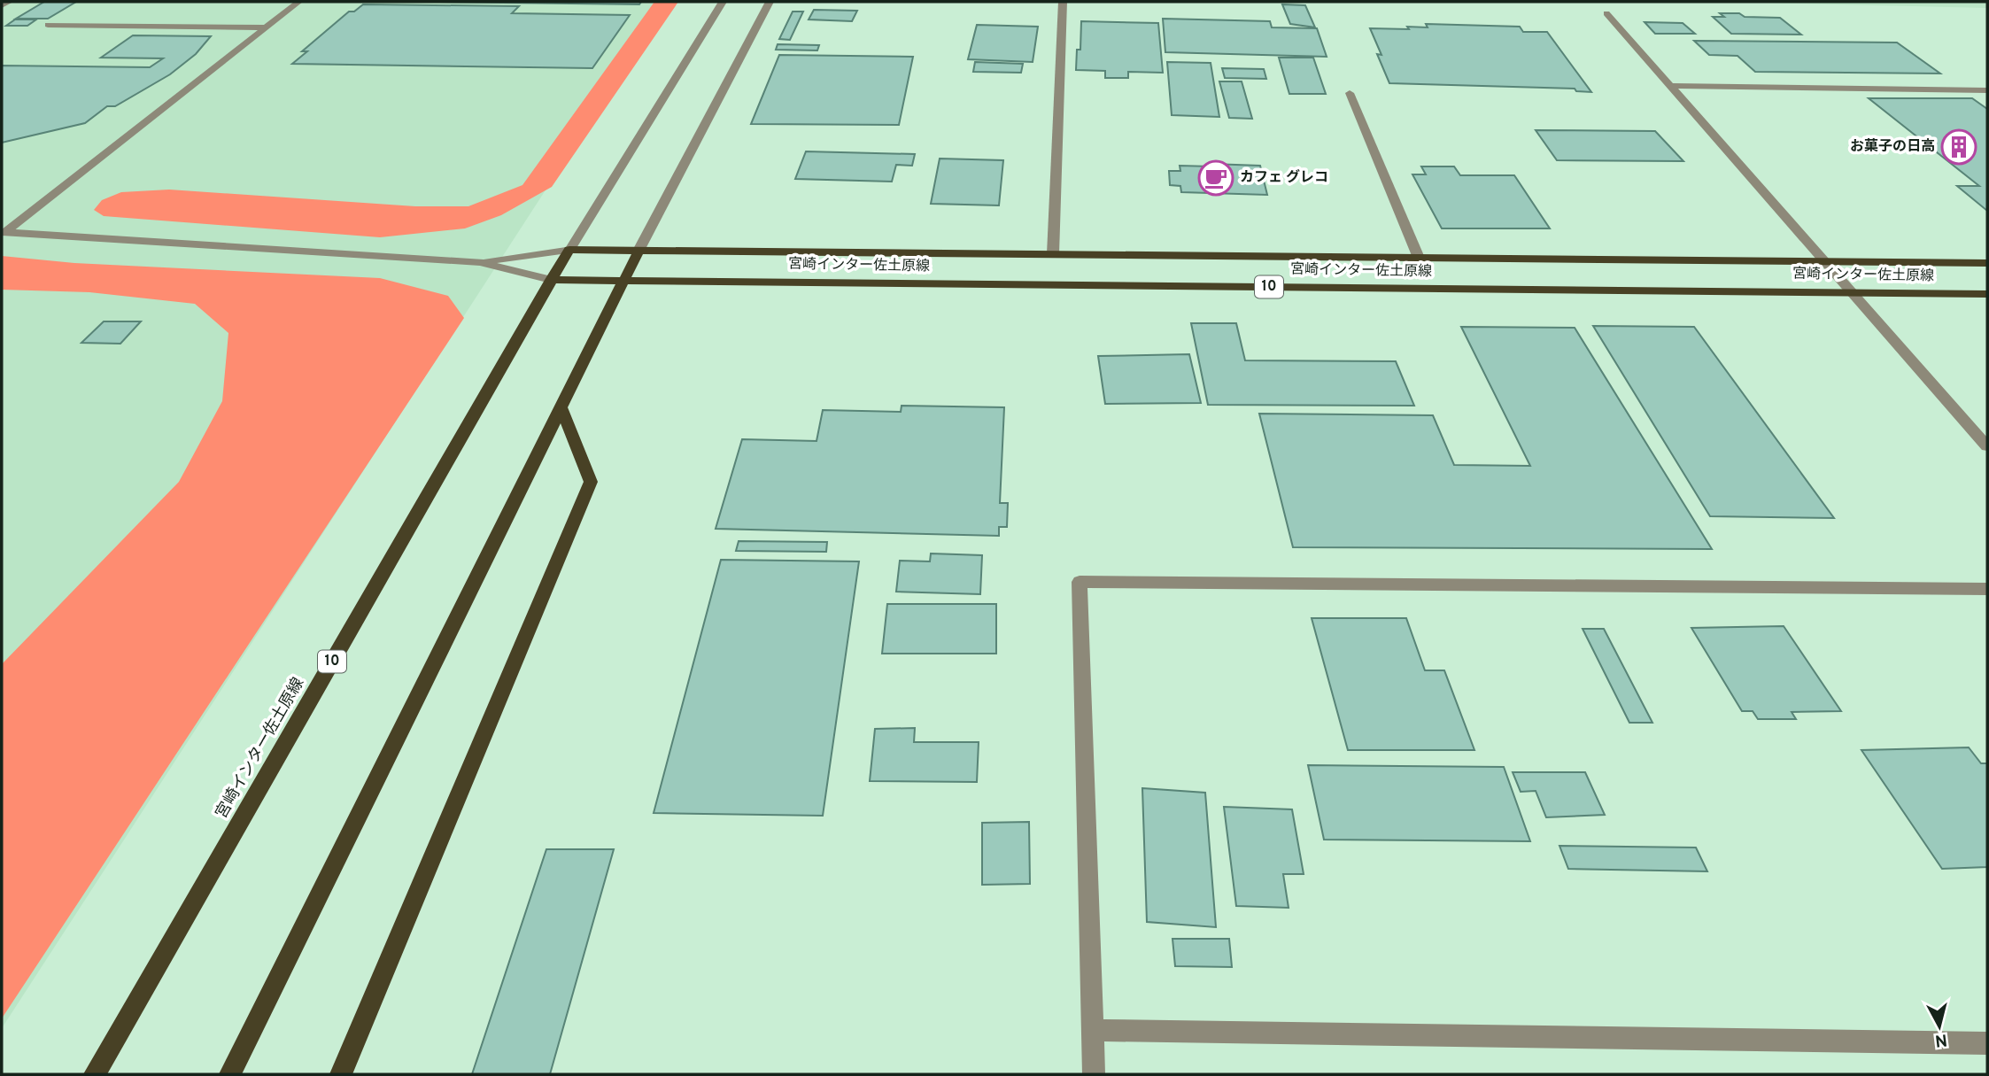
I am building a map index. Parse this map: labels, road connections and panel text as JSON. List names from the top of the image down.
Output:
{
  "streets": {
    "main road": ["宮崎インター佐土原線", "10"]
  },
  "places": {
    "building": ["お菓子の日高"],
    "cafe": ["カフェ グレコ"]
  },
  "north": "bottom"
}
